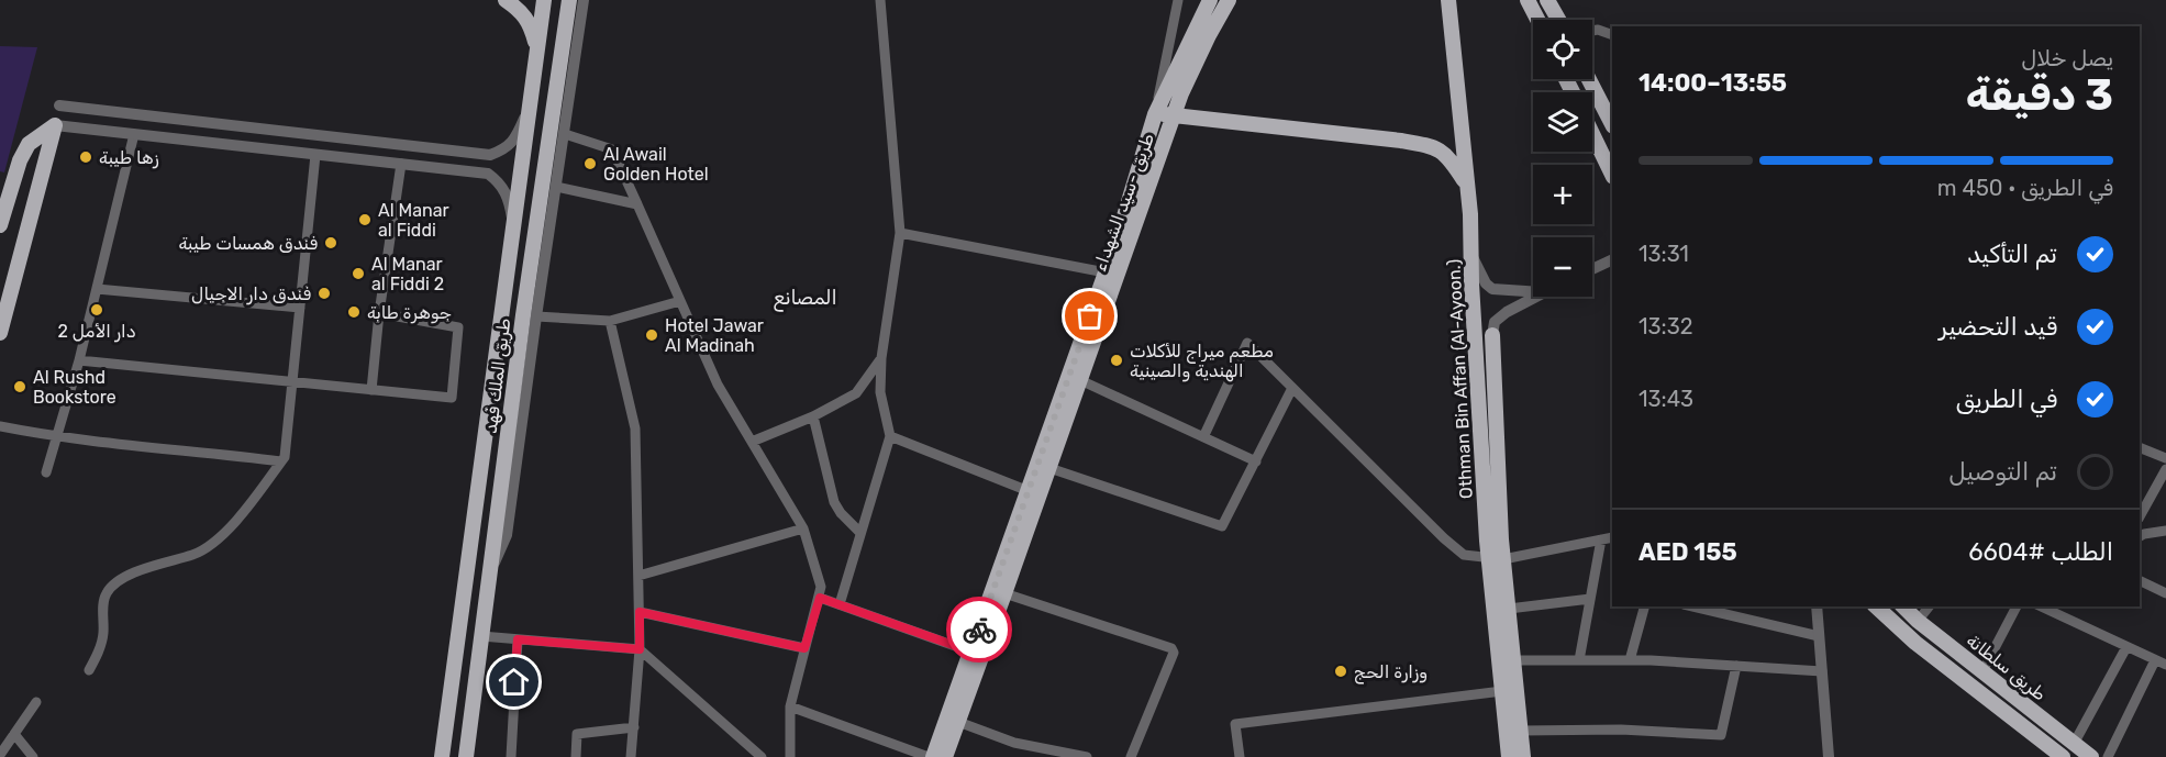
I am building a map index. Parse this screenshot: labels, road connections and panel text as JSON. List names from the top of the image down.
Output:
{
  "streets": {
    "main road": [
      "طريق -سيد الشهداء",
      "طريق الملك فهد",
      "Othman Bin Affan (Al-Ayoon.)",
      "طريق سلطانة"
    ]
  },
  "districts": ["المصانع"],
  "places": [
    "زها طيبة",
    "Al Awail Golden Hotel",
    "Al Manar al Fiddi",
    "فندق همسات طيبة",
    "Al Manar al Fiddi 2",
    "فندق دار الاجيال",
    "دار الأمل 2",
    "جوهرة طابة",
    "Hotel Jawar Al Madinah",
    "مطعم ميراج للأكلات الهندية والصينية",
    "Al Rushd Bookstore",
    "وزارة الحج"
  ],
  "page": {
    "map_buttons": ["+", "−"],
    "heading": ["3 دقيقة", "يصل خلال", "13:55–14:00"],
    "panel": ["الطلب #6604", "AED 155"],
    "bar": "في الطريق · 450 m",
    "list": [
      ["تم التأكيد", "13:31"],
      ["قيد التحضير", "13:32"],
      ["في الطريق", "13:43"],
      "تم التوصيل"
    ]
  }
}
